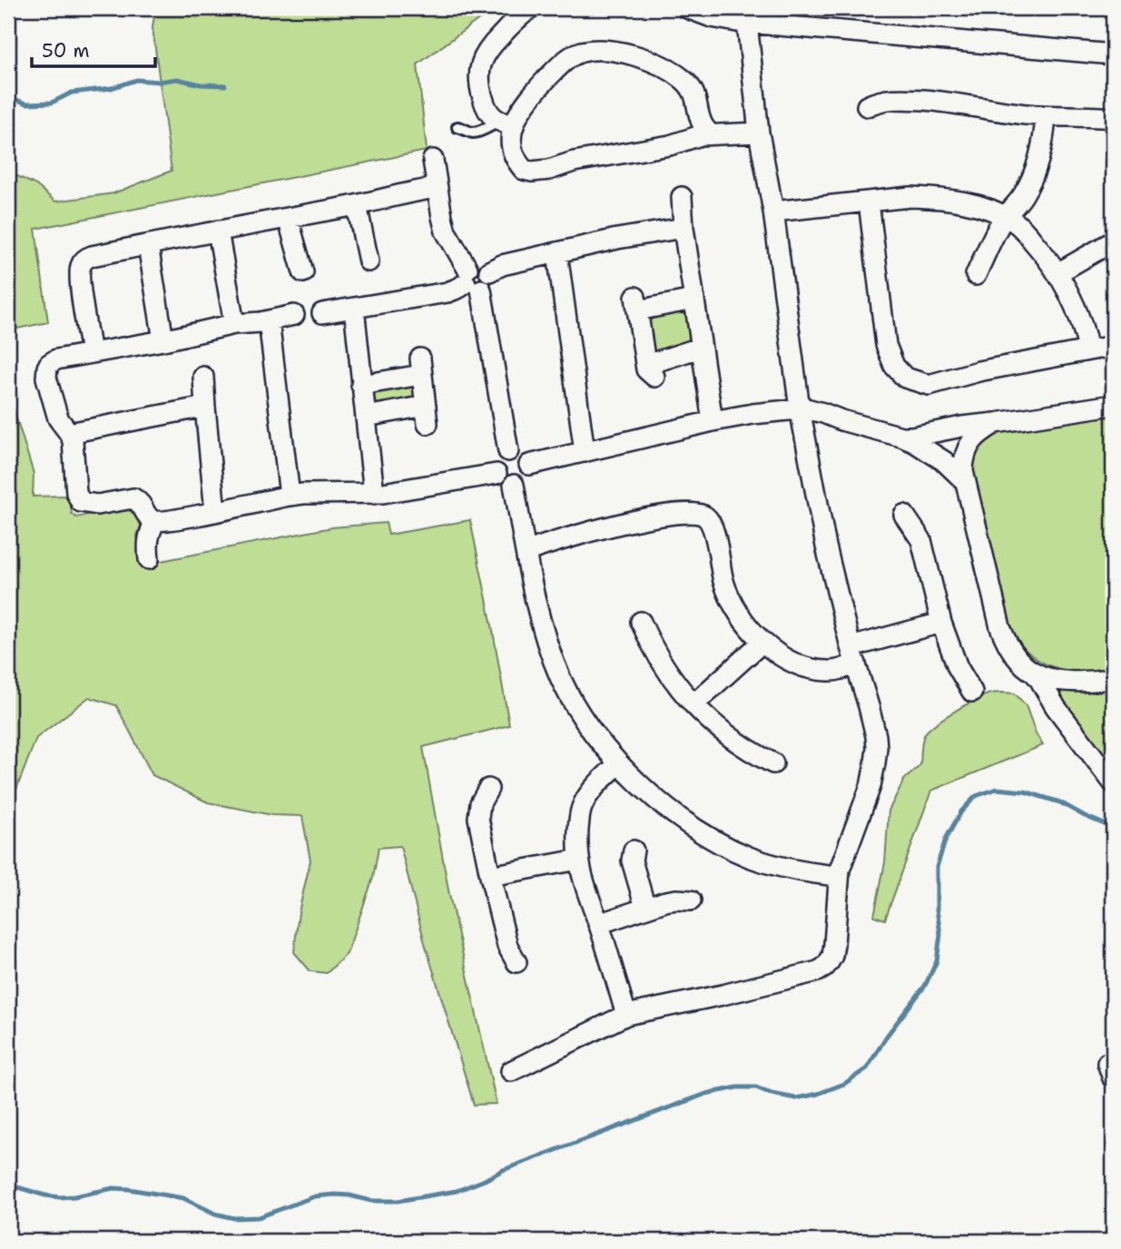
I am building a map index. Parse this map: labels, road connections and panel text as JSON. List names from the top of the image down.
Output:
{
  "scale_bar": "50 m"
}
